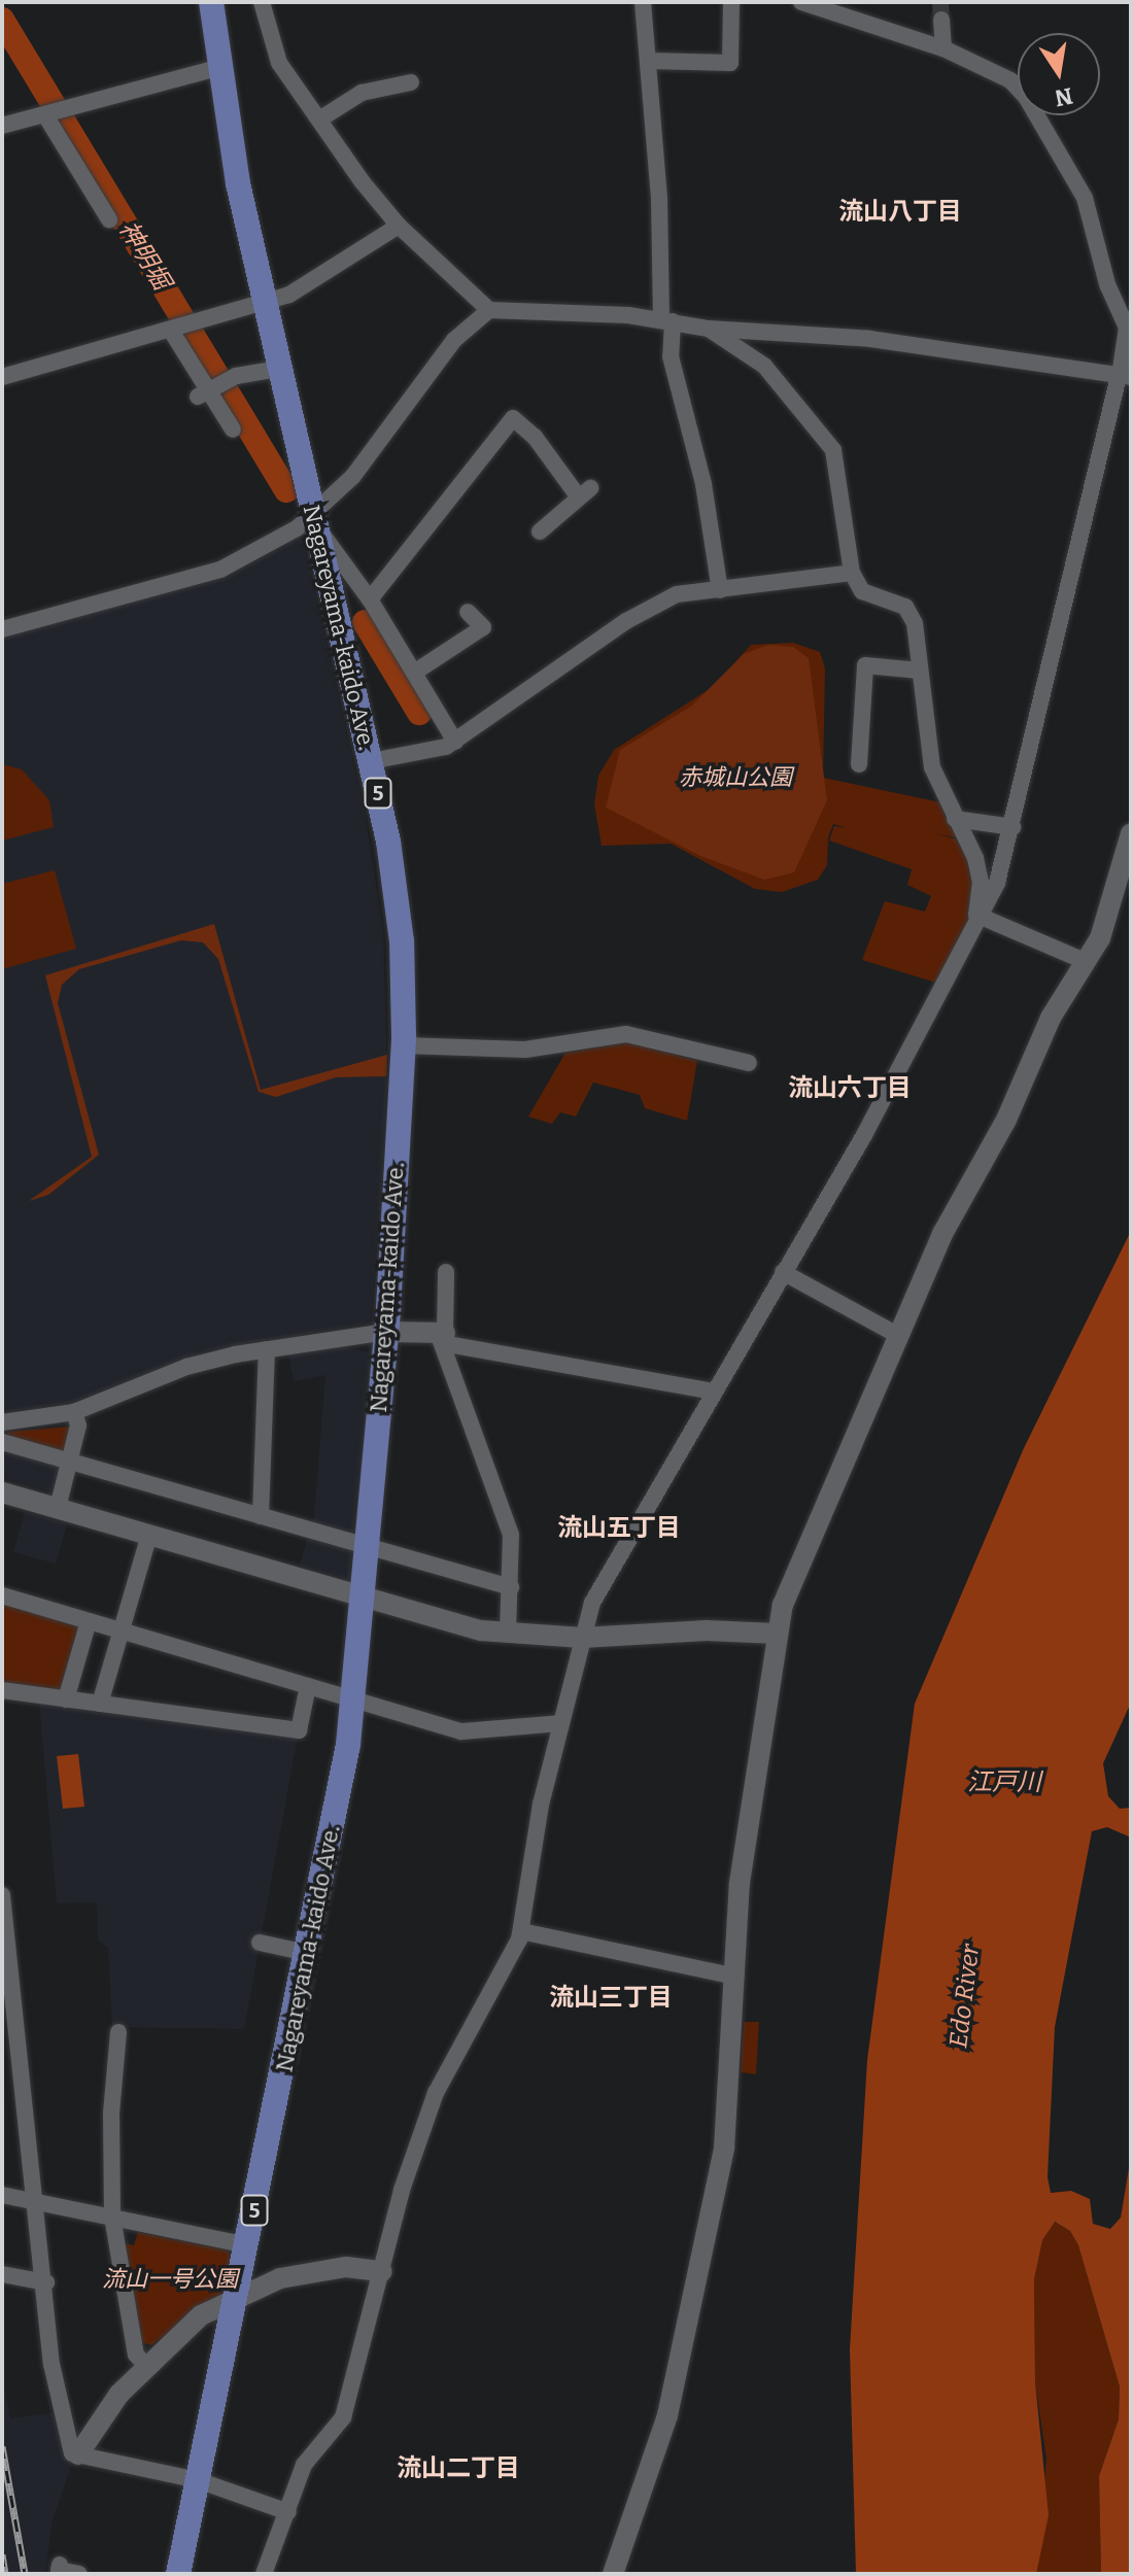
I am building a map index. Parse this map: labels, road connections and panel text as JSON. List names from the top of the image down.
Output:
{
  "streets": {
    "main road": ["Nagareyama-kaido Ave.", "5"]
  },
  "districts": [
    "流山八丁目",
    "流山六丁目",
    "流山五丁目",
    "流山三丁目",
    "流山二丁目"
  ],
  "water": ["神明堀", "江戸川", "Edo River"],
  "parks": ["赤城山公園", "流山一号公園"],
  "north": "bottom"
}
